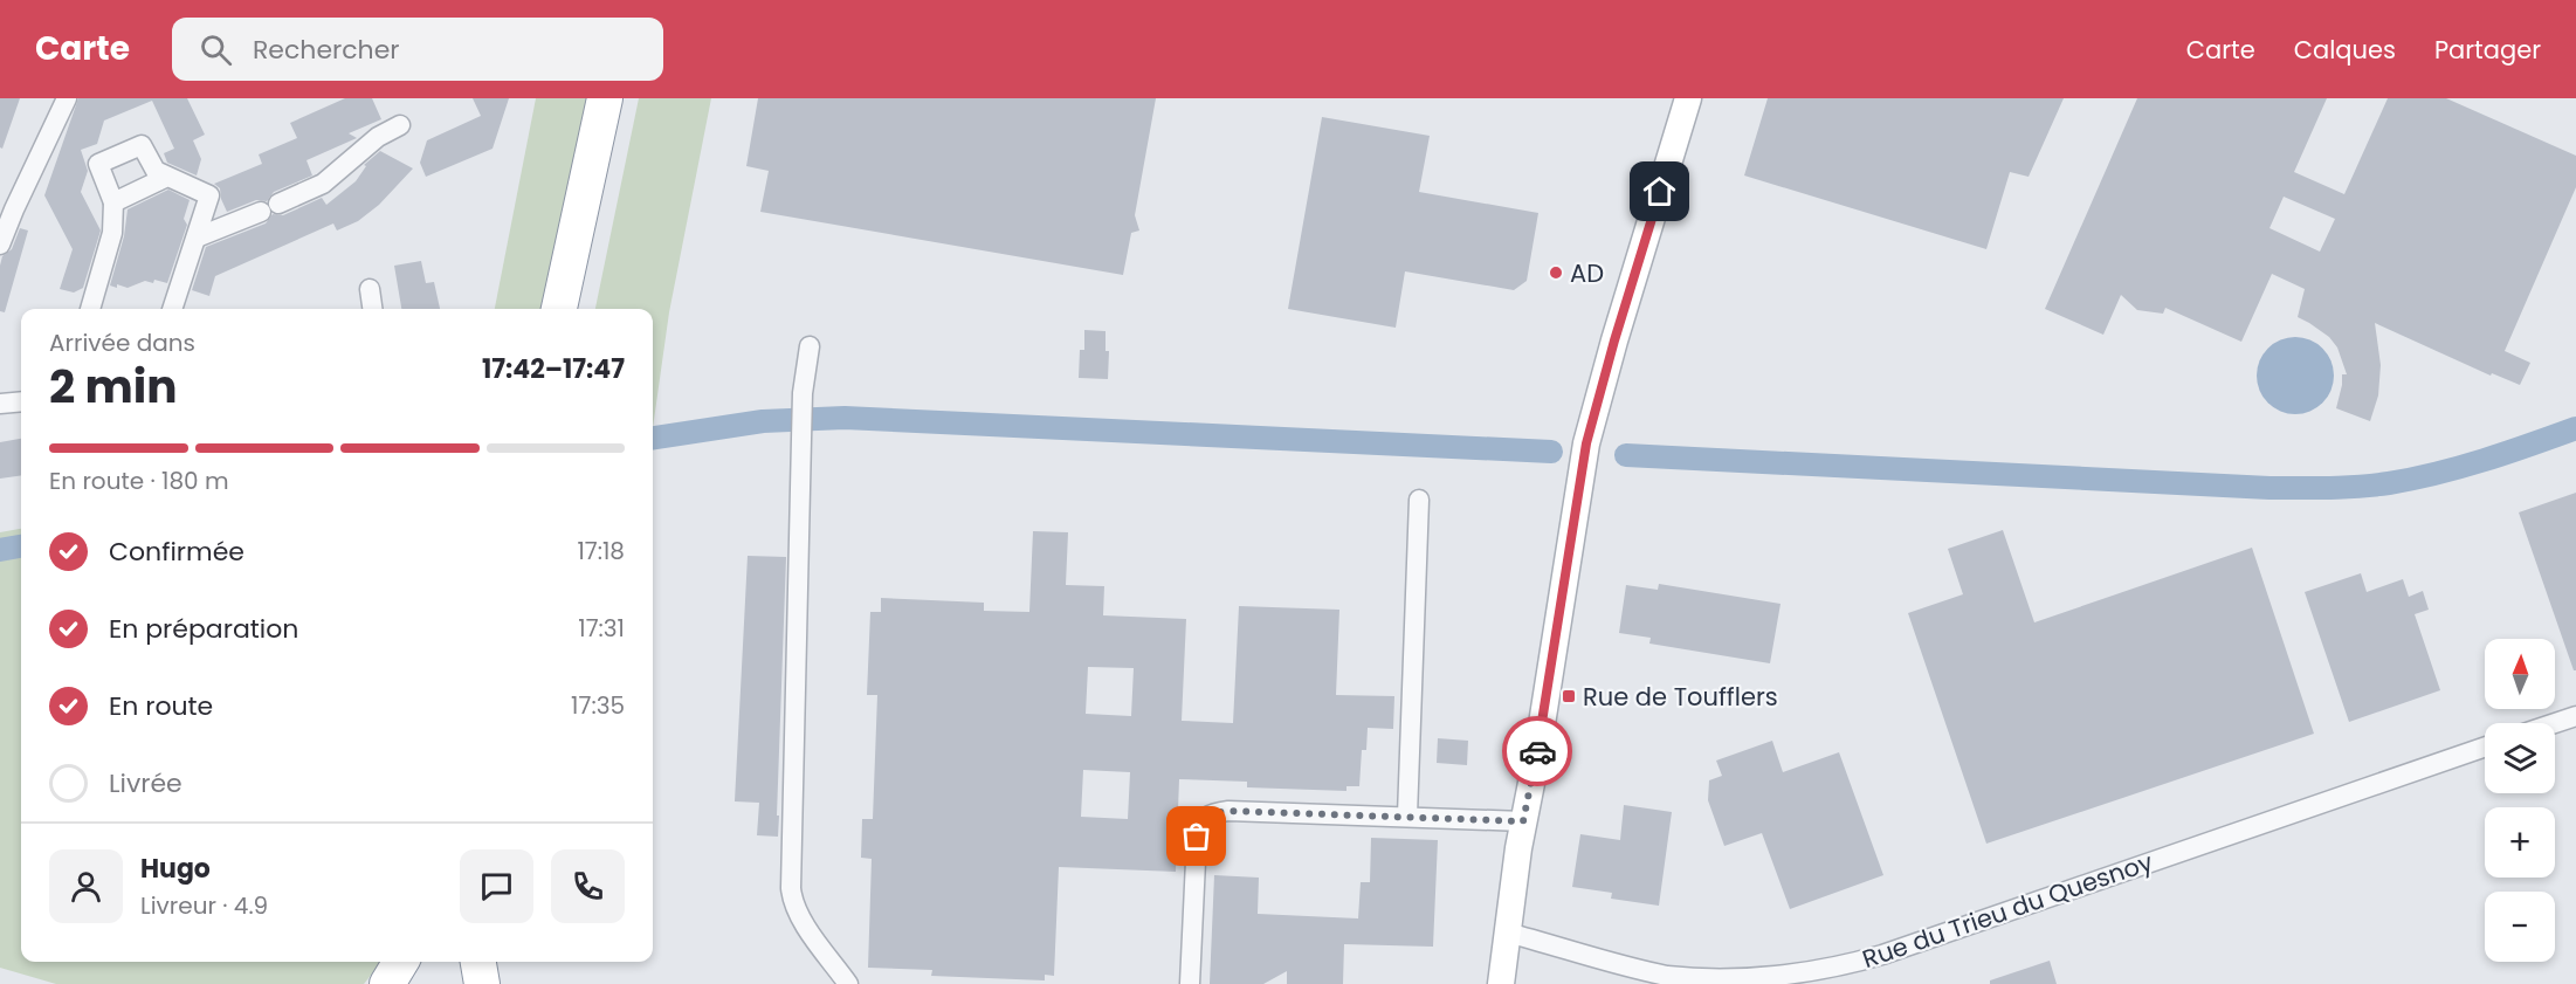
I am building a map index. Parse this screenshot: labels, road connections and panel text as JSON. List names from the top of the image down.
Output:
{
  "streets": {
    "street": ["Rue du Trieu du Quesnoy"]
  },
  "places": {
    "other": ["AD"],
    "transit": ["Rue de Toufflers"]
  },
  "north": "top",
  "page": {
    "header": "Carte",
    "search": "Rechercher",
    "nav": ["Carte", "Calques", "Partager"],
    "heading": ["2 min", "Arrivée dans", "17:42–17:47"],
    "panel": ["Hugo", "Livreur · 4.9"],
    "bar": "En route · 180 m",
    "list": [
      ["Confirmée", "17:18"],
      ["En préparation", "17:31"],
      ["En route", "17:35"],
      "Livrée"
    ],
    "map_buttons": ["+", "−"]
  }
}
